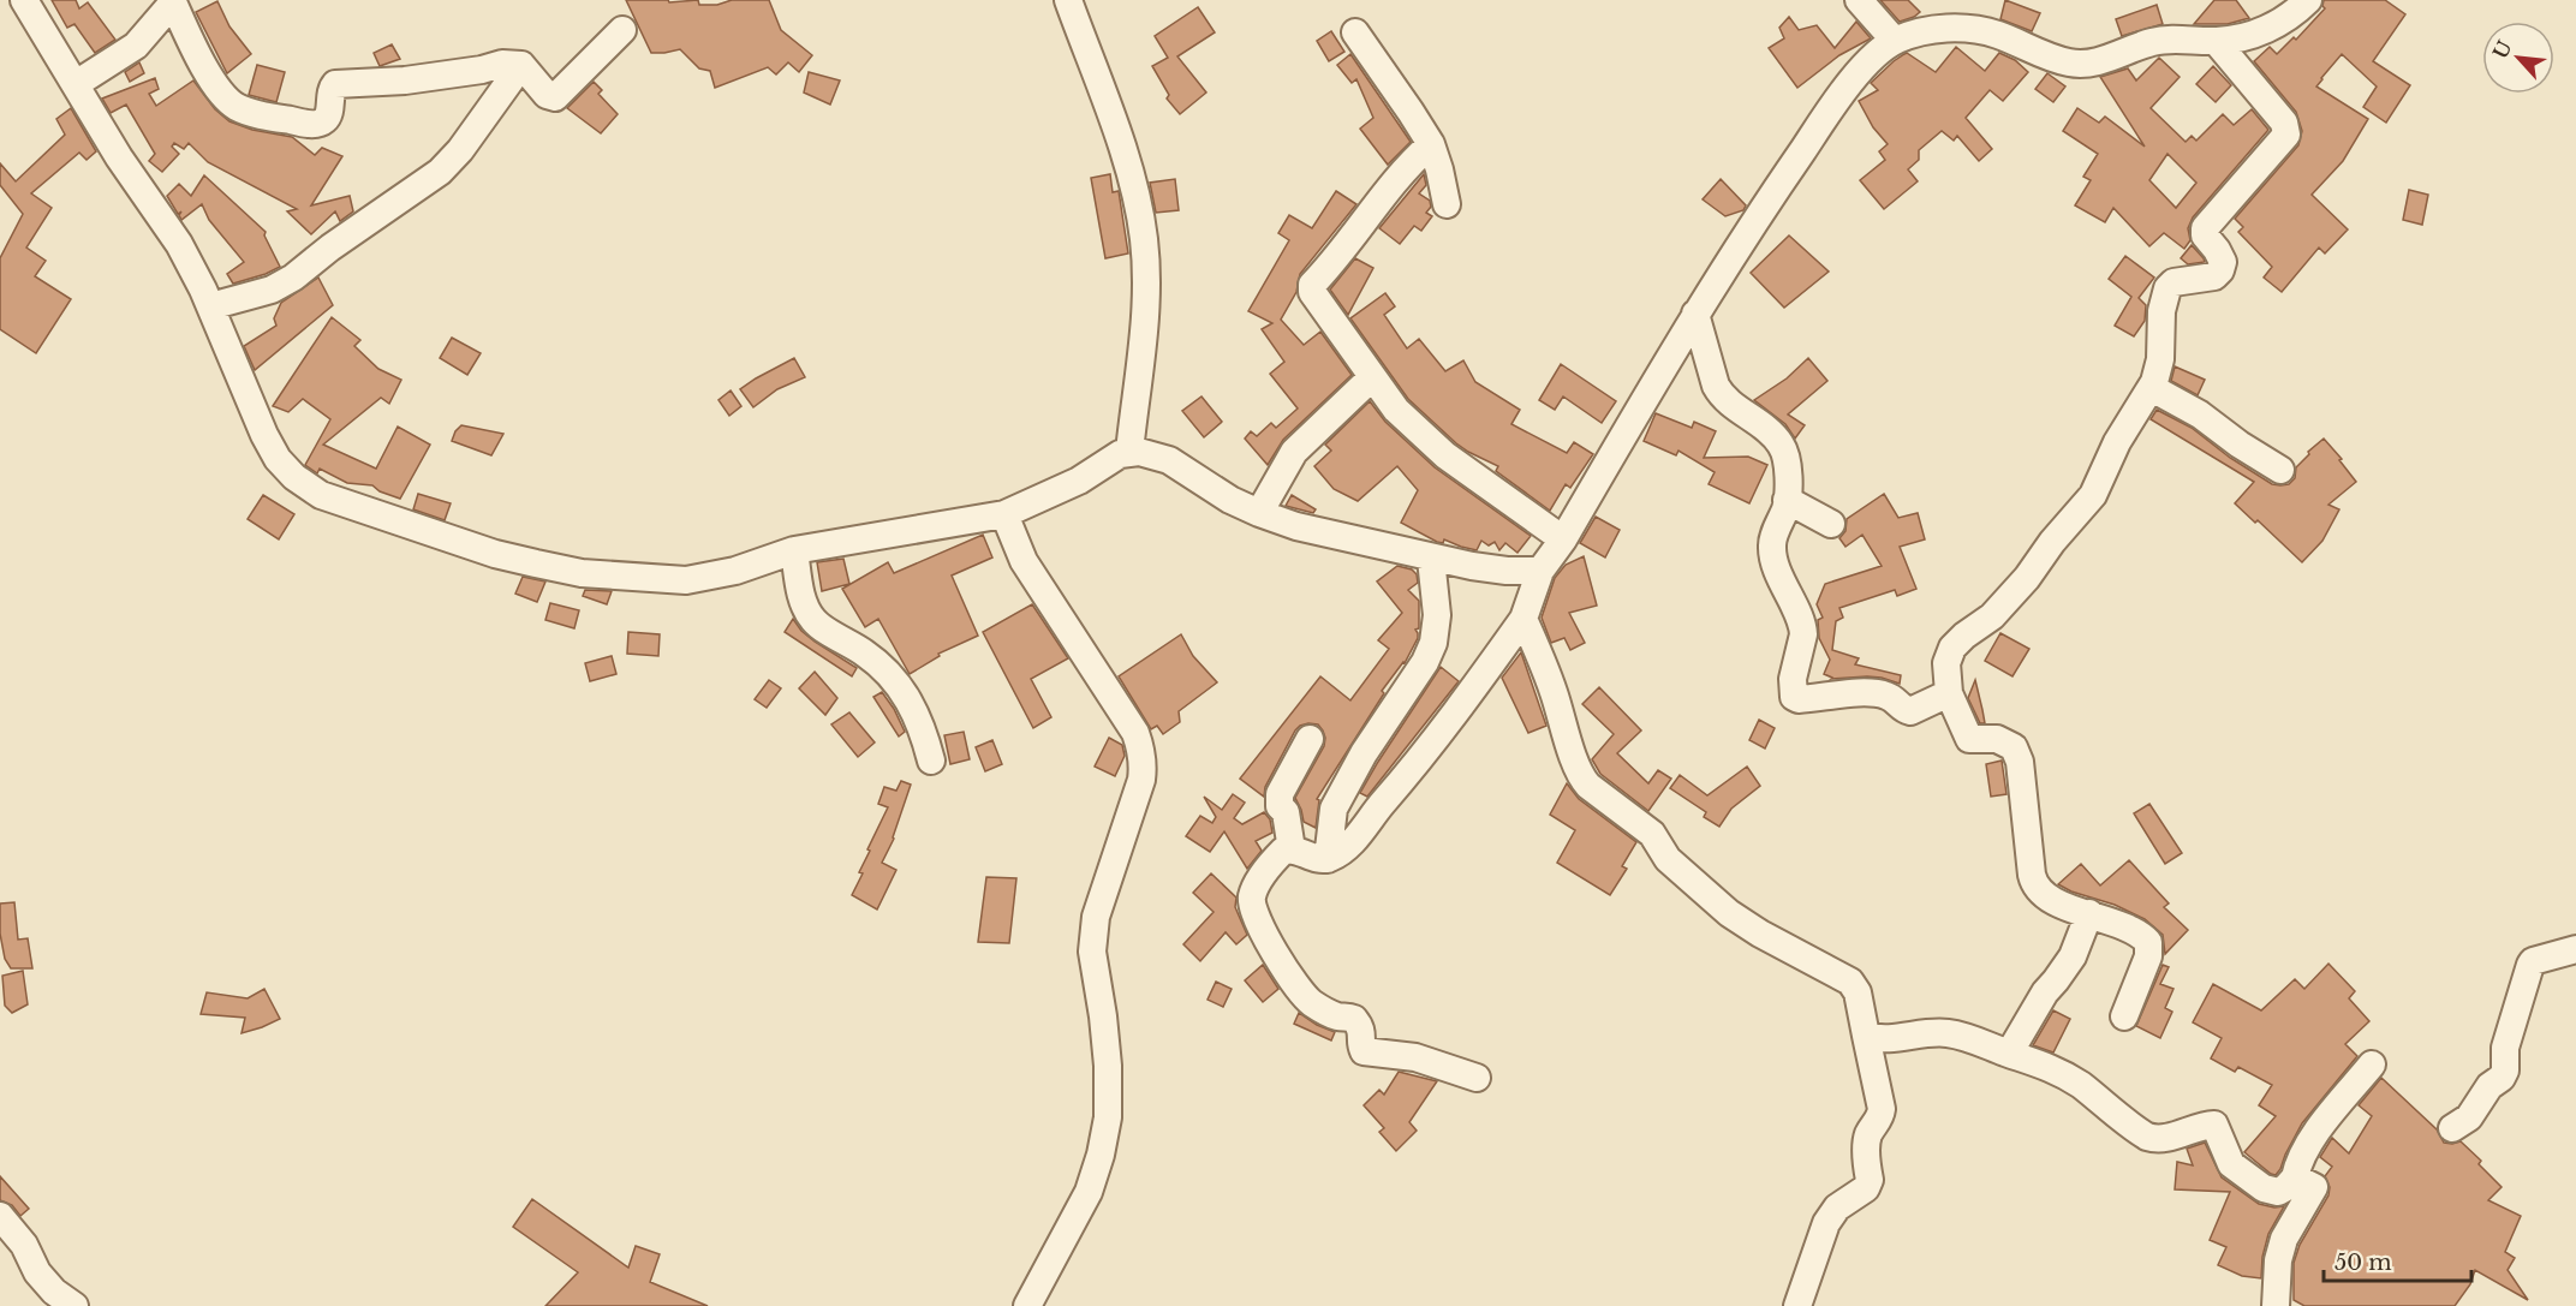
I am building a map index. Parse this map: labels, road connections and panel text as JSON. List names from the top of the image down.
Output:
{
  "scale_bar": "50 m",
  "north": "top left"
}
